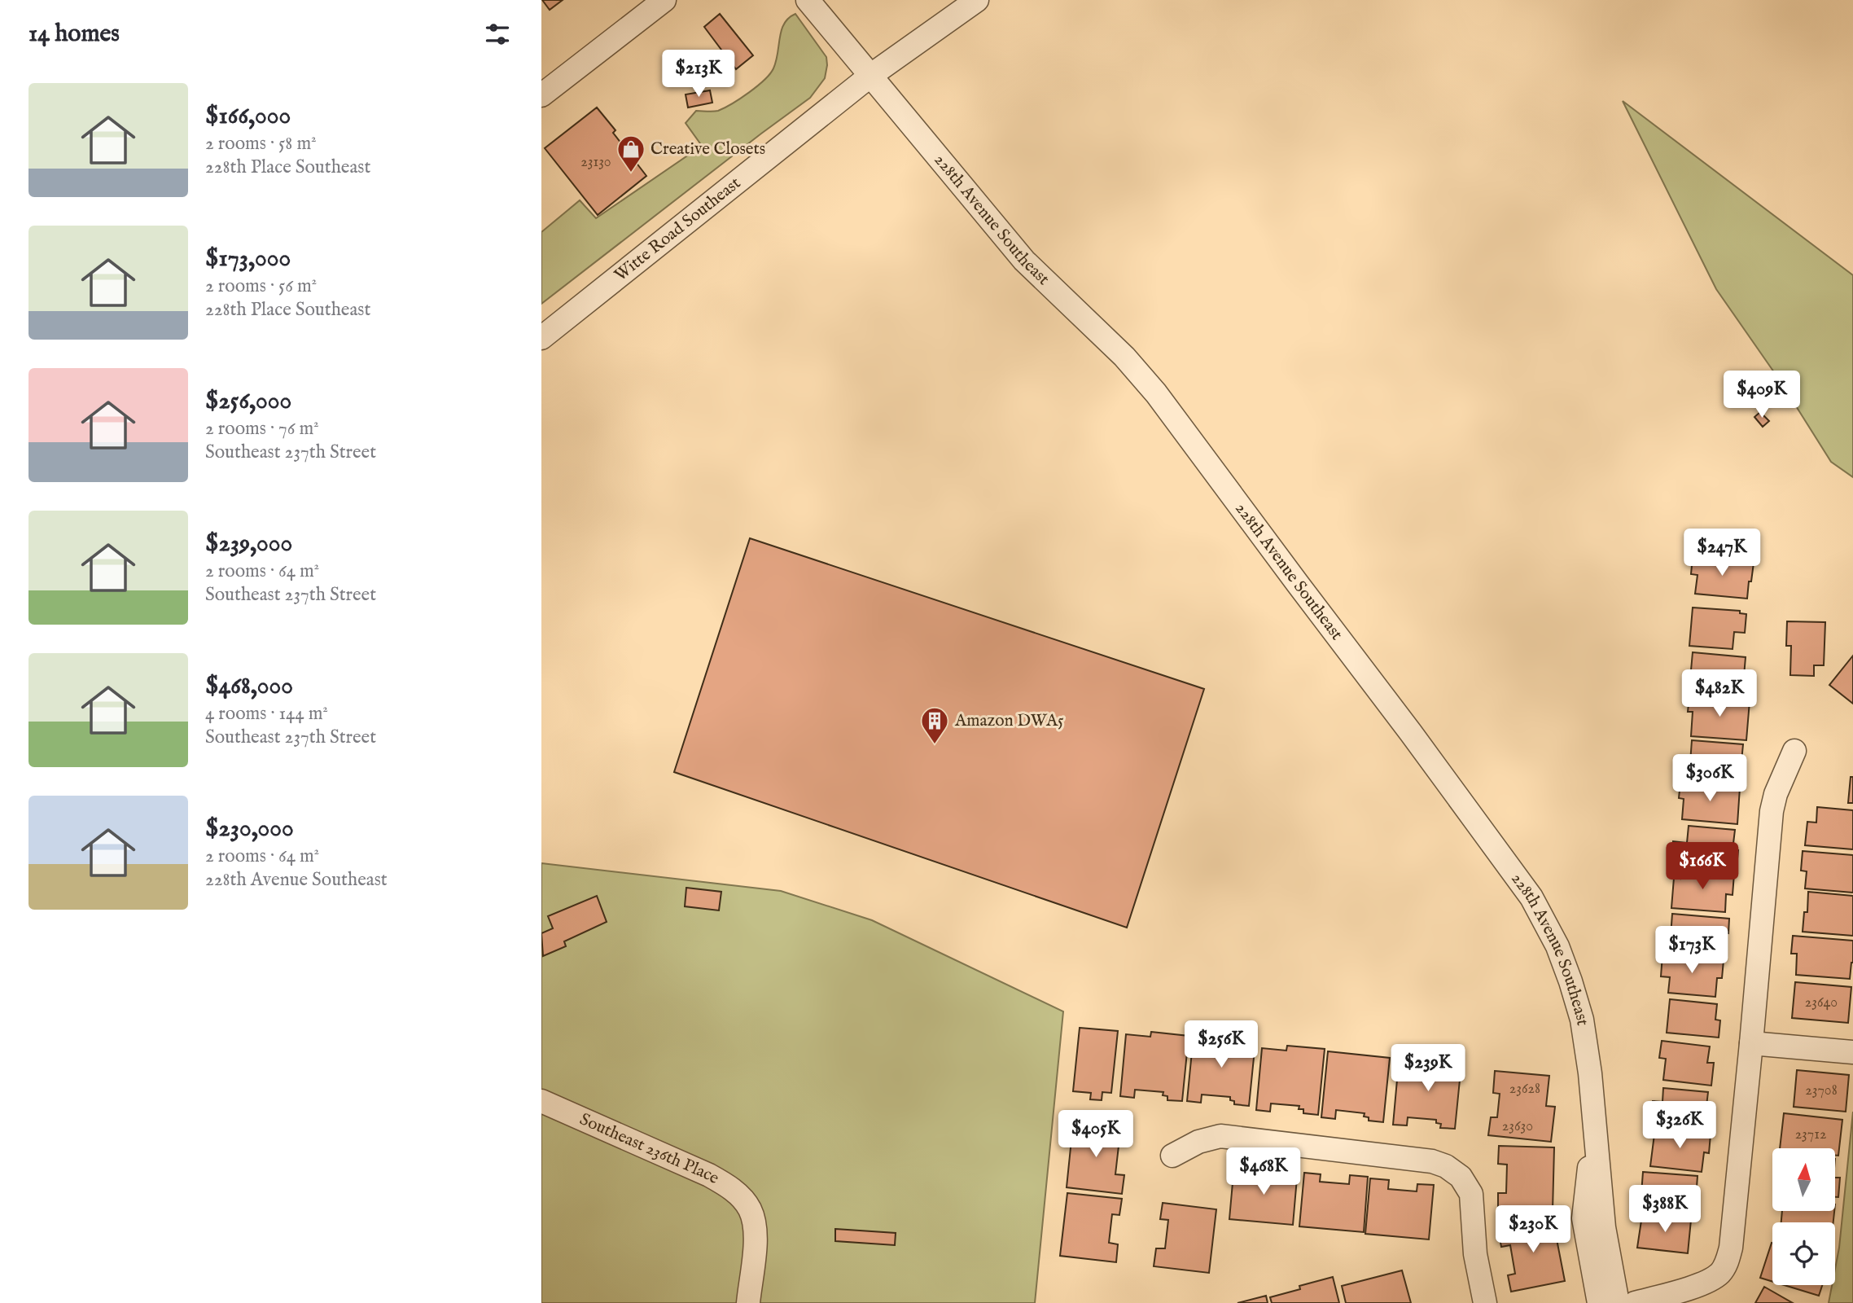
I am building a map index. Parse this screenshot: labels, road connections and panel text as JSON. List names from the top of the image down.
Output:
{
  "streets": {
    "street": ["228th Avenue Southeast", "Witte Road Southeast", "Southeast 236th Place"]
  },
  "crossings": [
    ["228th Avenue Southeast", "Witte Road Southeast"]
  ],
  "places": {
    "shop": ["Creative Closets"],
    "building": ["Amazon DWA5"]
  },
  "house_numbers": [
    "23130",
    "23640",
    "23628",
    "23708",
    "23630",
    "23712"
  ],
  "north": "top",
  "page": {
    "heading": "14 homes",
    "price": [
      "$213K",
      "$409K",
      "$247K",
      "$482K",
      "$306K",
      "$166K",
      "$173K",
      "$256K",
      "$239K",
      "$326K",
      "$405K",
      "$468K",
      "$388K",
      "$230K"
    ],
    "list": [
      {
        "name": "$166,000",
        "note": "2 rooms · 58 m² · 228th Place Southeast"
      },
      {
        "name": "$173,000",
        "note": "2 rooms · 56 m² · 228th Place Southeast"
      },
      {
        "name": "$256,000",
        "note": "2 rooms · 76 m² · Southeast 237th Street"
      },
      {
        "name": "$239,000",
        "note": "2 rooms · 64 m² · Southeast 237th Street"
      },
      {
        "name": "$468,000",
        "note": "4 rooms · 144 m² · Southeast 237th Street"
      },
      {
        "name": "$230,000",
        "note": "2 rooms · 64 m² · 228th Avenue Southeast"
      }
    ]
  }
}
